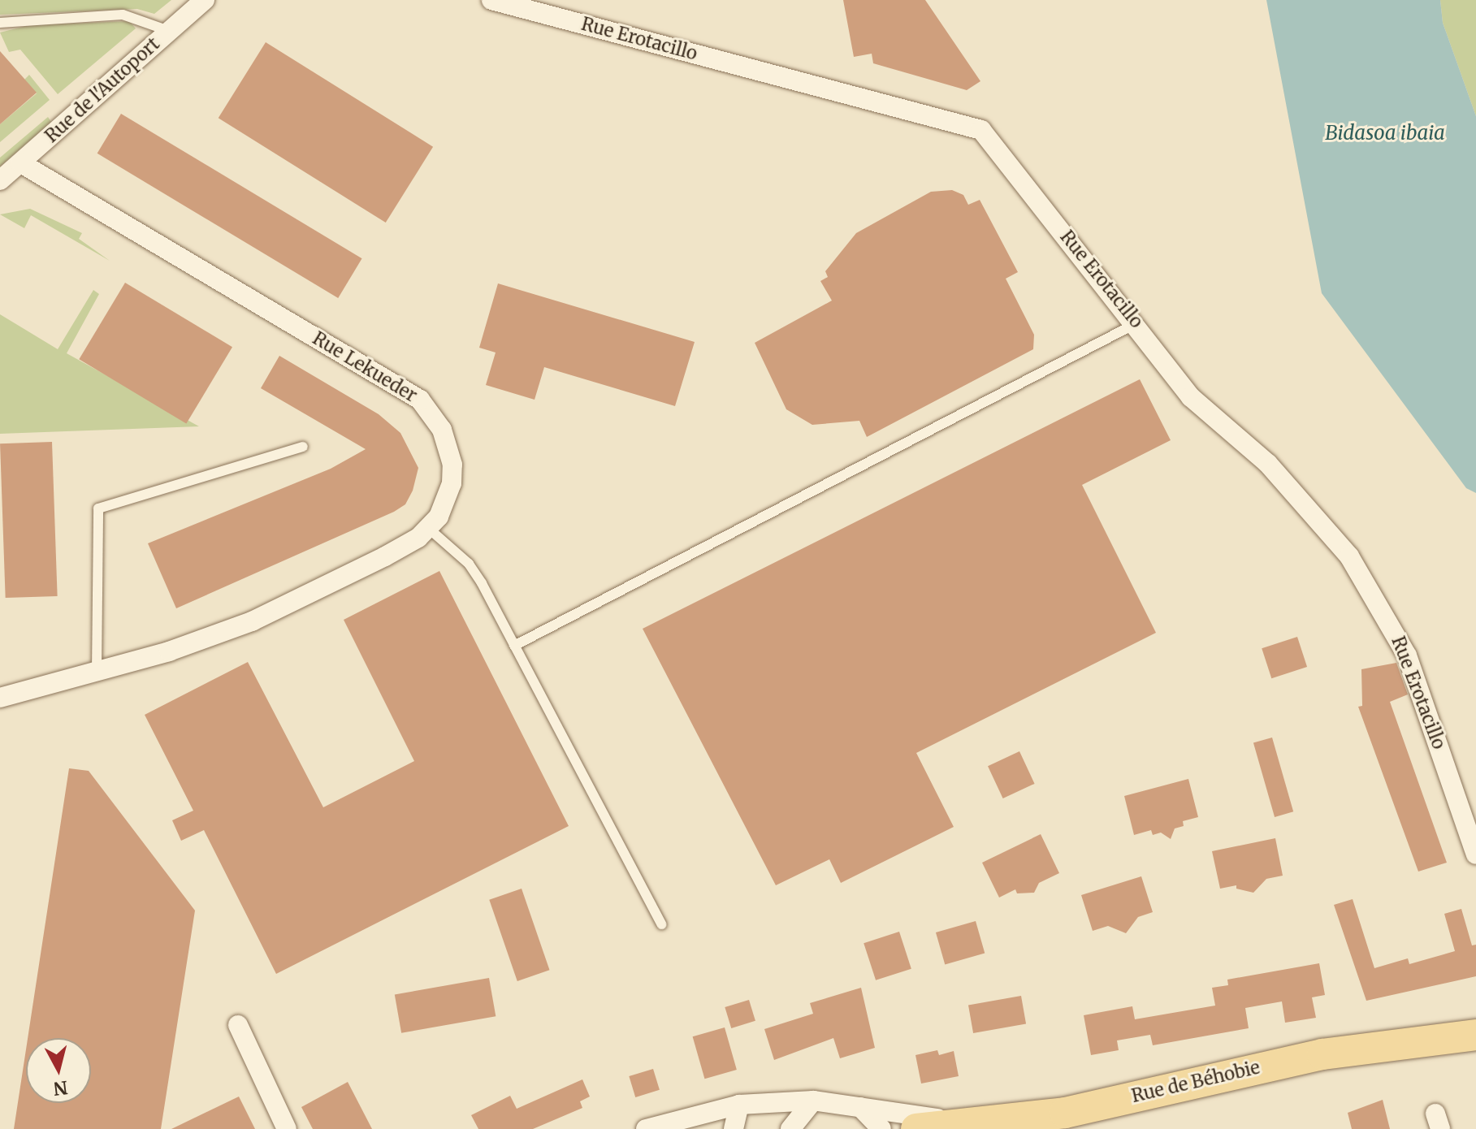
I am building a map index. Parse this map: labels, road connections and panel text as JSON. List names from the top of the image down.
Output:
{
  "streets": {
    "main road": ["Rue de Béhobie"],
    "street": ["Rue Erotacillo", "Rue de l'Autoport", "Rue Lekueder"]
  },
  "crossings": [
    ["Rue de l'Autoport", "Rue Lekueder"]
  ],
  "water": ["Bidasoa ibaia"],
  "north": "bottom"
}
